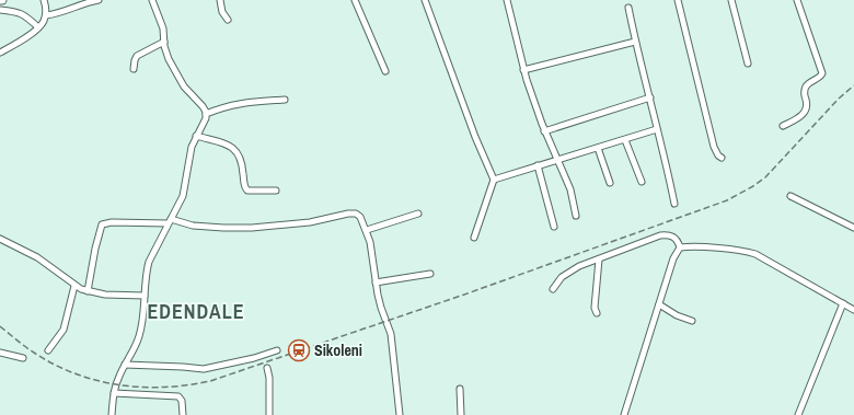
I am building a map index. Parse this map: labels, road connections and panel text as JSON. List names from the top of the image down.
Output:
{
  "districts": ["EDENDALE"],
  "places": {
    "station": ["Sikoleni"]
  }
}
